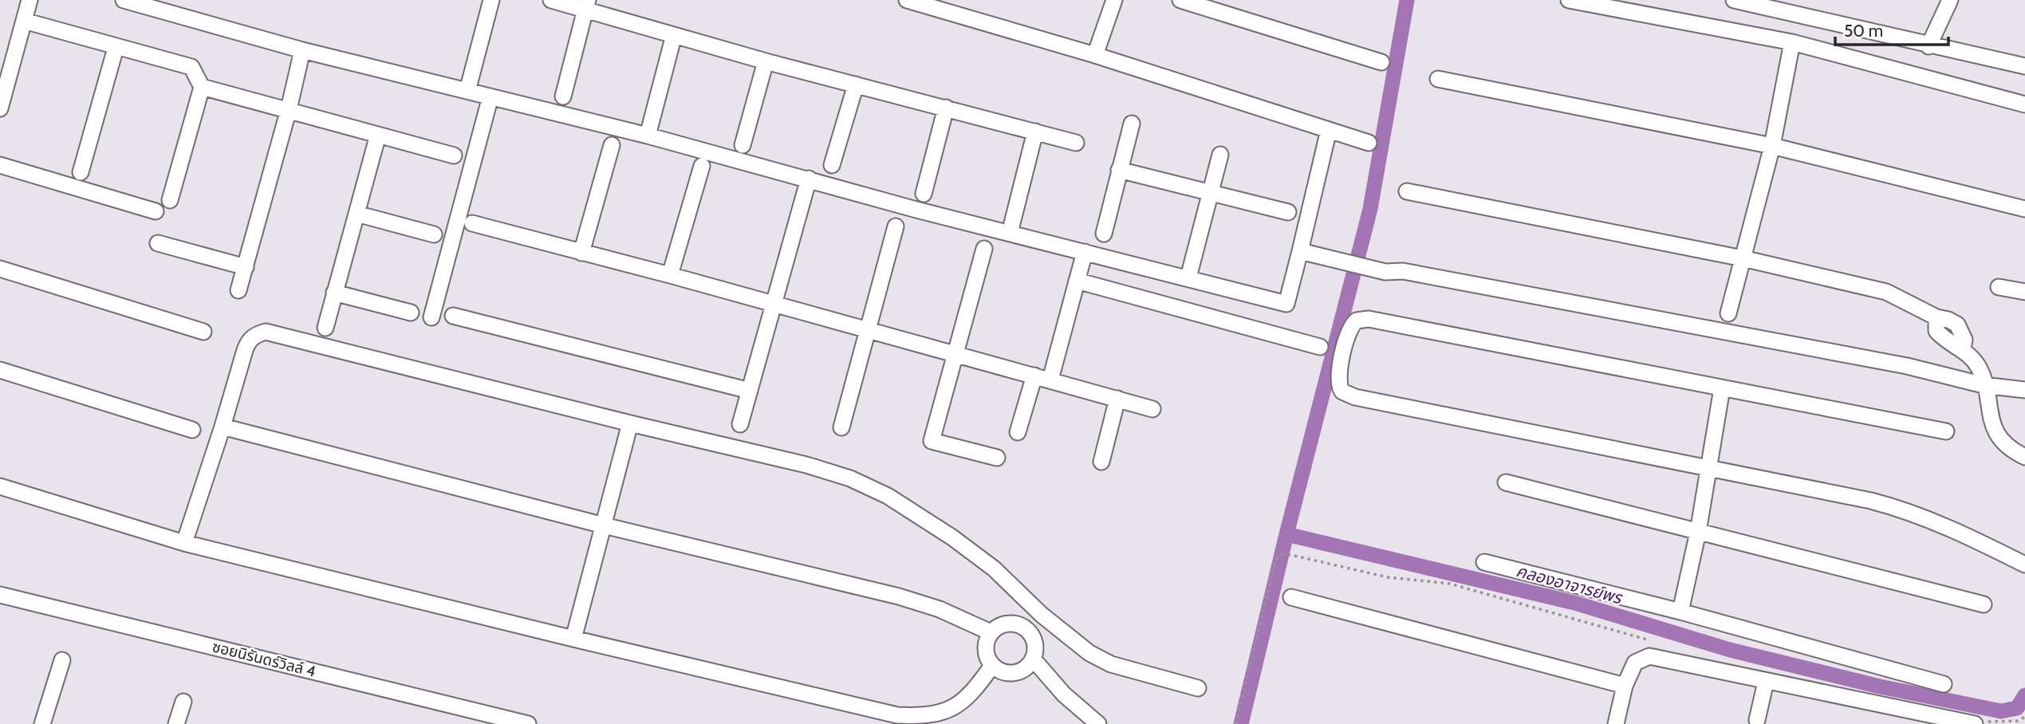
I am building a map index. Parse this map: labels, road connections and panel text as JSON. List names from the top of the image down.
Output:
{
  "streets": {
    "street": ["ซอยนิรันดร์วิลล์ 4"]
  },
  "water": ["คลองอาจารย์พร"],
  "scale_bar": "50 m"
}
